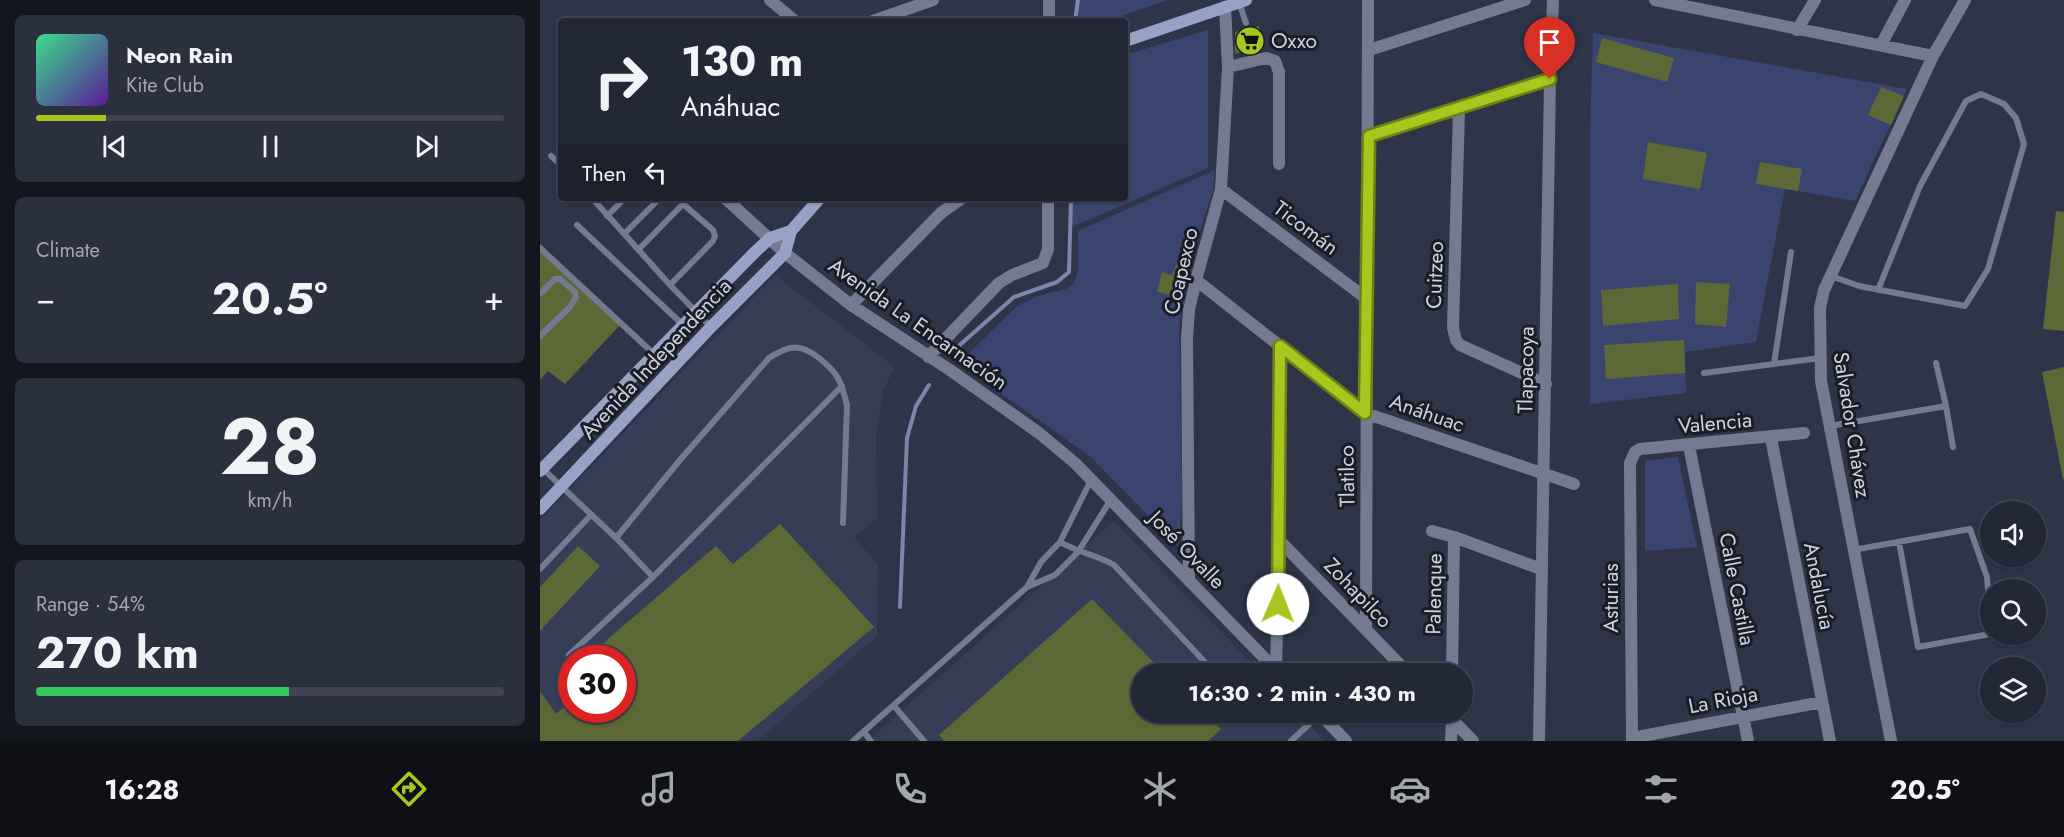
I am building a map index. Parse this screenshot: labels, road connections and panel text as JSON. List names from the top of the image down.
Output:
{
  "streets": {
    "street": [
      "Ticomán",
      "Coapexco",
      "Cuitzeo",
      "Avenida La Encarnación",
      "Avenida Independencia",
      "Tlapacoya",
      "Anáhuac",
      "Valencia",
      "Salvador Chávez",
      "Tlatilco",
      "José Ovalle",
      "Andalucía",
      "Calle Castilla",
      "Zohapilco",
      "Palenque",
      "Asturias",
      "La Rioja"
    ]
  },
  "crossings": [
    ["Ticomán", "Coapexco"],
    ["Ticomán", "Tlatilco"],
    ["Coapexco", "Anáhuac"],
    ["Coapexco", "José Ovalle"],
    ["Cuitzeo", "Tlapacoya"],
    ["Avenida La Encarnación", "Avenida Independencia"],
    ["Avenida La Encarnación", "José Ovalle"],
    ["Tlapacoya", "Anáhuac"],
    ["Tlapacoya", "Palenque"],
    ["Anáhuac", "Tlatilco"],
    ["Valencia", "Andalucía"],
    ["Valencia", "Calle Castilla"],
    ["Valencia", "Asturias"],
    ["Tlatilco", "Zohapilco"],
    ["Andalucía", "La Rioja"],
    ["Calle Castilla", "La Rioja"],
    ["Asturias", "La Rioja"]
  ],
  "places": {
    "supermarket": ["Oxxo"]
  },
  "page": {
    "turn": ["130 m", "Anáhuac"],
    "song": ["Neon Rain", "Kite Club"],
    "then": "Then",
    "tile": [
      "Climate",
      ["28", "km/h"],
      ["Range · 54%", "270 km"]
    ],
    "heat": ["−", "20.5°", "+"],
    "limit": "30",
    "trip": "16:30 · 2 min · 430 m",
    "tabs": ["16:28", "20.5°"]
  }
}
